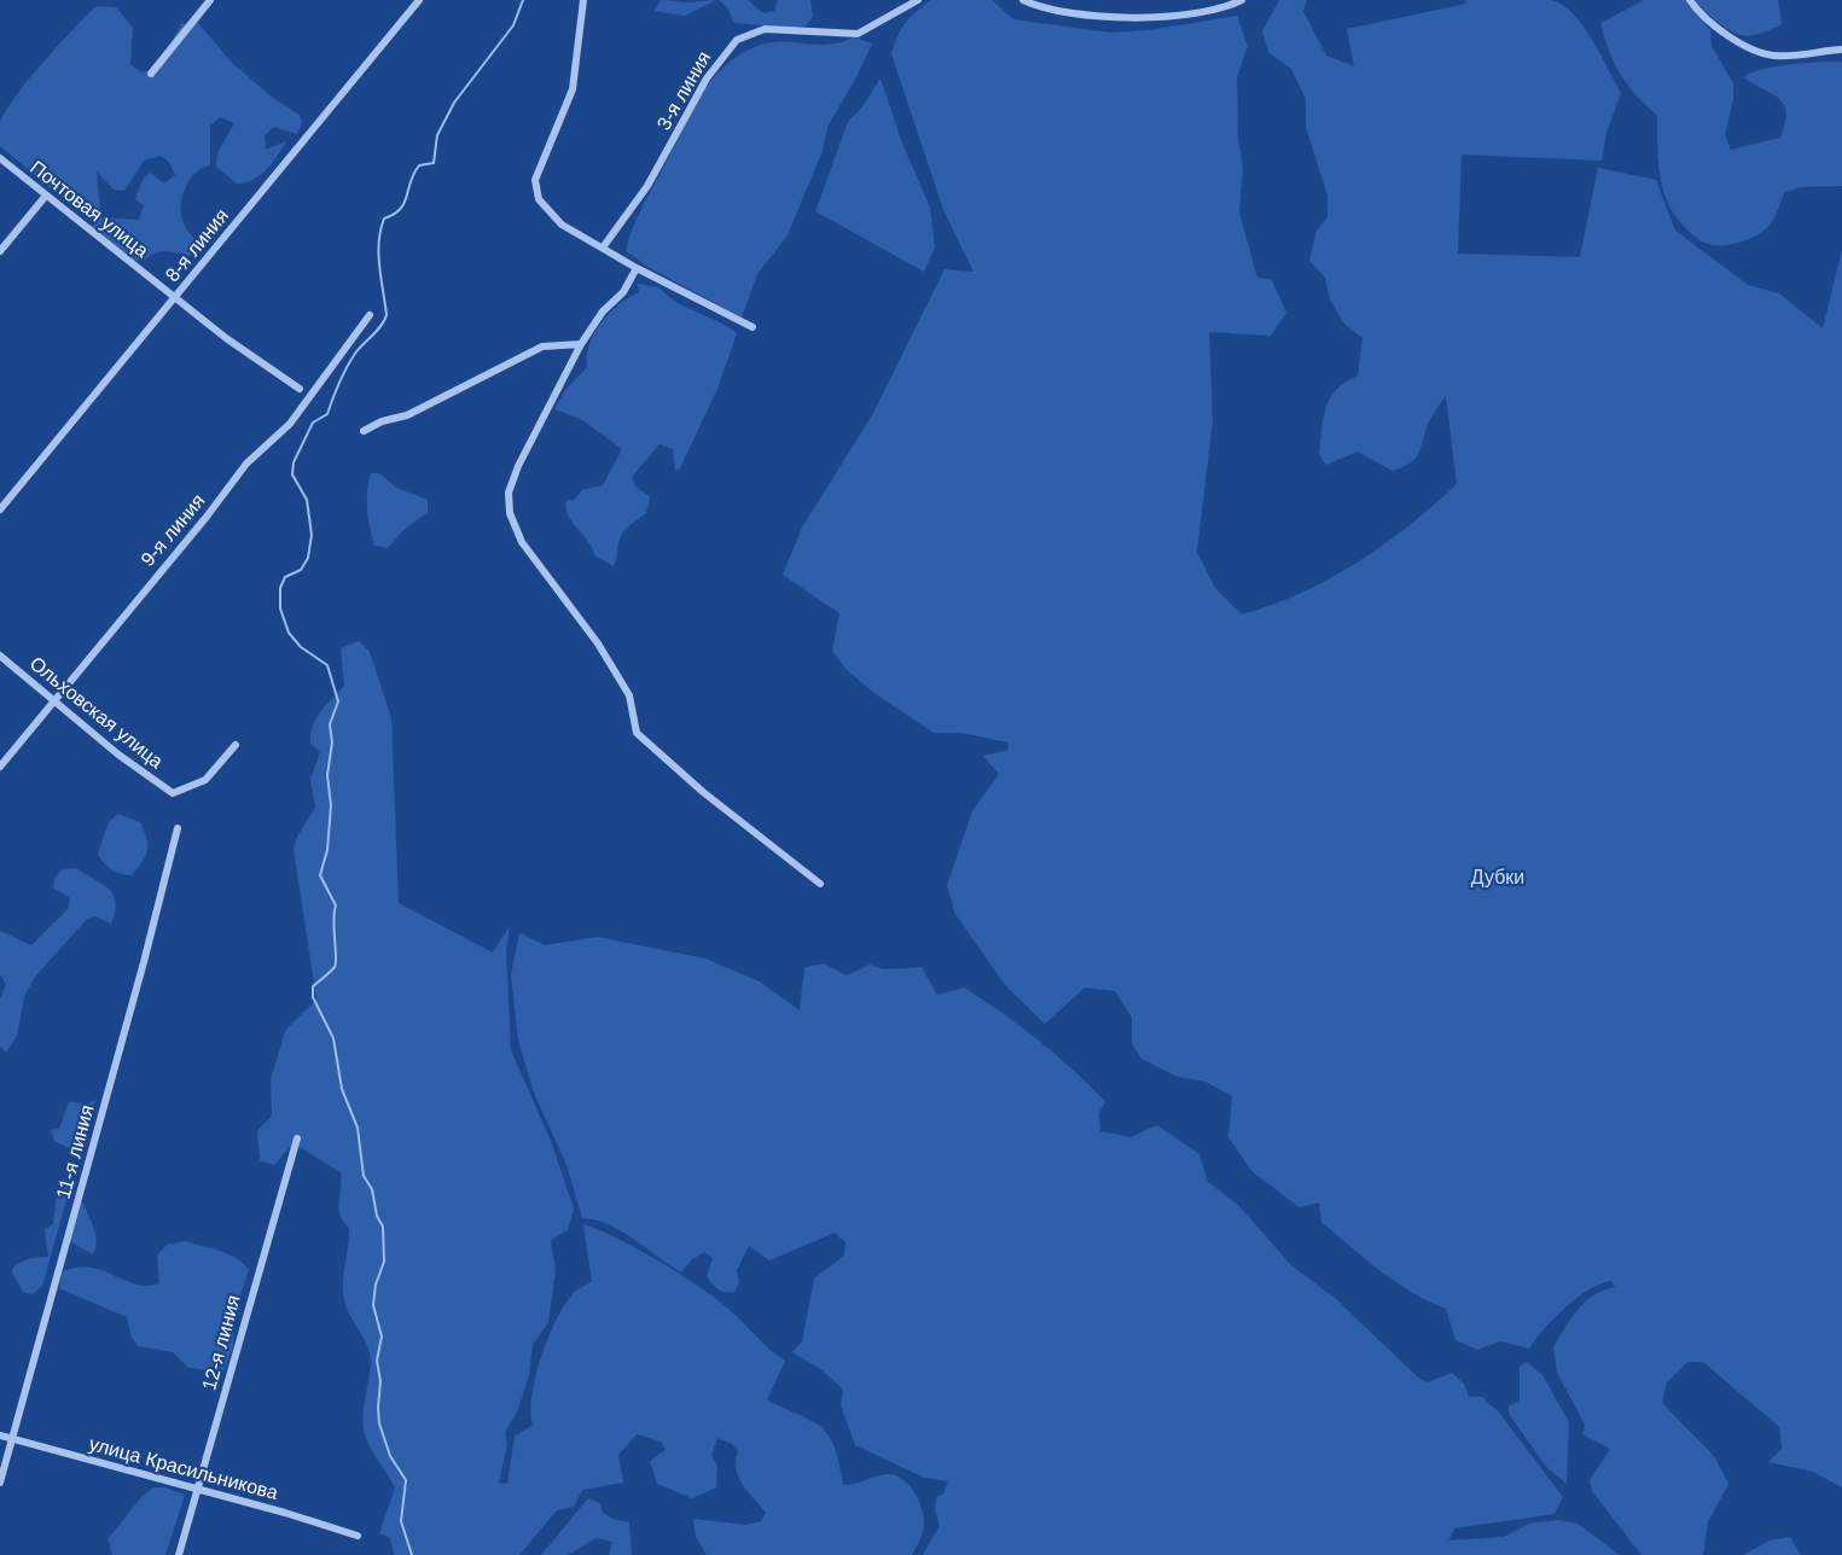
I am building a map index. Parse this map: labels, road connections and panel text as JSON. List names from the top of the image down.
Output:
{
  "streets": {
    "street": [
      "3-я линия",
      "Почтовая улица",
      "8-я линия",
      "9-я линия",
      "Ольховская улица",
      "11-я линия",
      "12-я линия",
      "улица Красильникова"
    ]
  },
  "crossings": [
    ["Почтовая улица", "8-я линия"],
    ["9-я линия", "Ольховская улица"],
    ["11-я линия", "улица Красильникова"],
    ["12-я линия", "улица Красильникова"]
  ],
  "parks": ["Дубки"]
}
